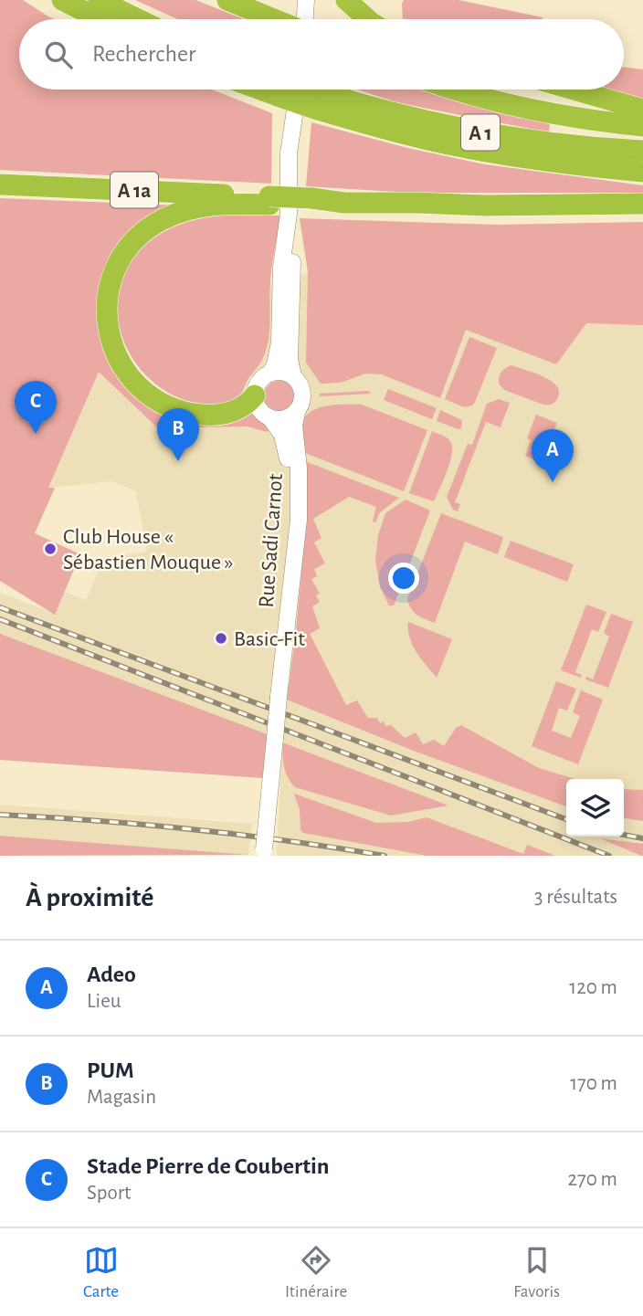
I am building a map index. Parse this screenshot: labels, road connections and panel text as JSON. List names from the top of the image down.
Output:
{
  "streets": {
    "highway": ["A 1", "A 1a"],
    "main road": ["Rue Sadi Carnot"]
  },
  "places": ["Club House « Sébastien Mouque »", "Basic-Fit"],
  "page": {
    "search": "Rechercher",
    "pins": ["C", "B", "A"],
    "heading": ["À proximité", "3 résultats"],
    "list": [
      {
        "mark": "A",
        "name": "Adeo",
        "note": "Lieu",
        "value": "120 m"
      },
      {
        "mark": "B",
        "name": "PUM",
        "note": "Magasin",
        "value": "170 m"
      },
      {
        "mark": "C",
        "name": "Stade Pierre de Coubertin",
        "note": "Sport",
        "value": "270 m"
      }
    ],
    "nav": ["Carte", "Itinéraire", "Favoris"]
  }
}
